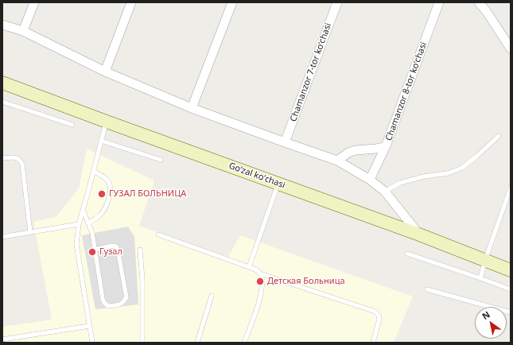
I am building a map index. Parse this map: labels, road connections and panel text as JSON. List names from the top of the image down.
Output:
{
  "streets": {
    "main road": ["Goʻzal koʻchasi"],
    "street": ["Chamanzor 7-tor koʻchasi", "Chamanzor 8-tor koʻchasi"]
  },
  "places": ["ГУЗАЛ БОЛЬНИЦА", "Гузал", "Детская Больница"],
  "north": "top left"
}
